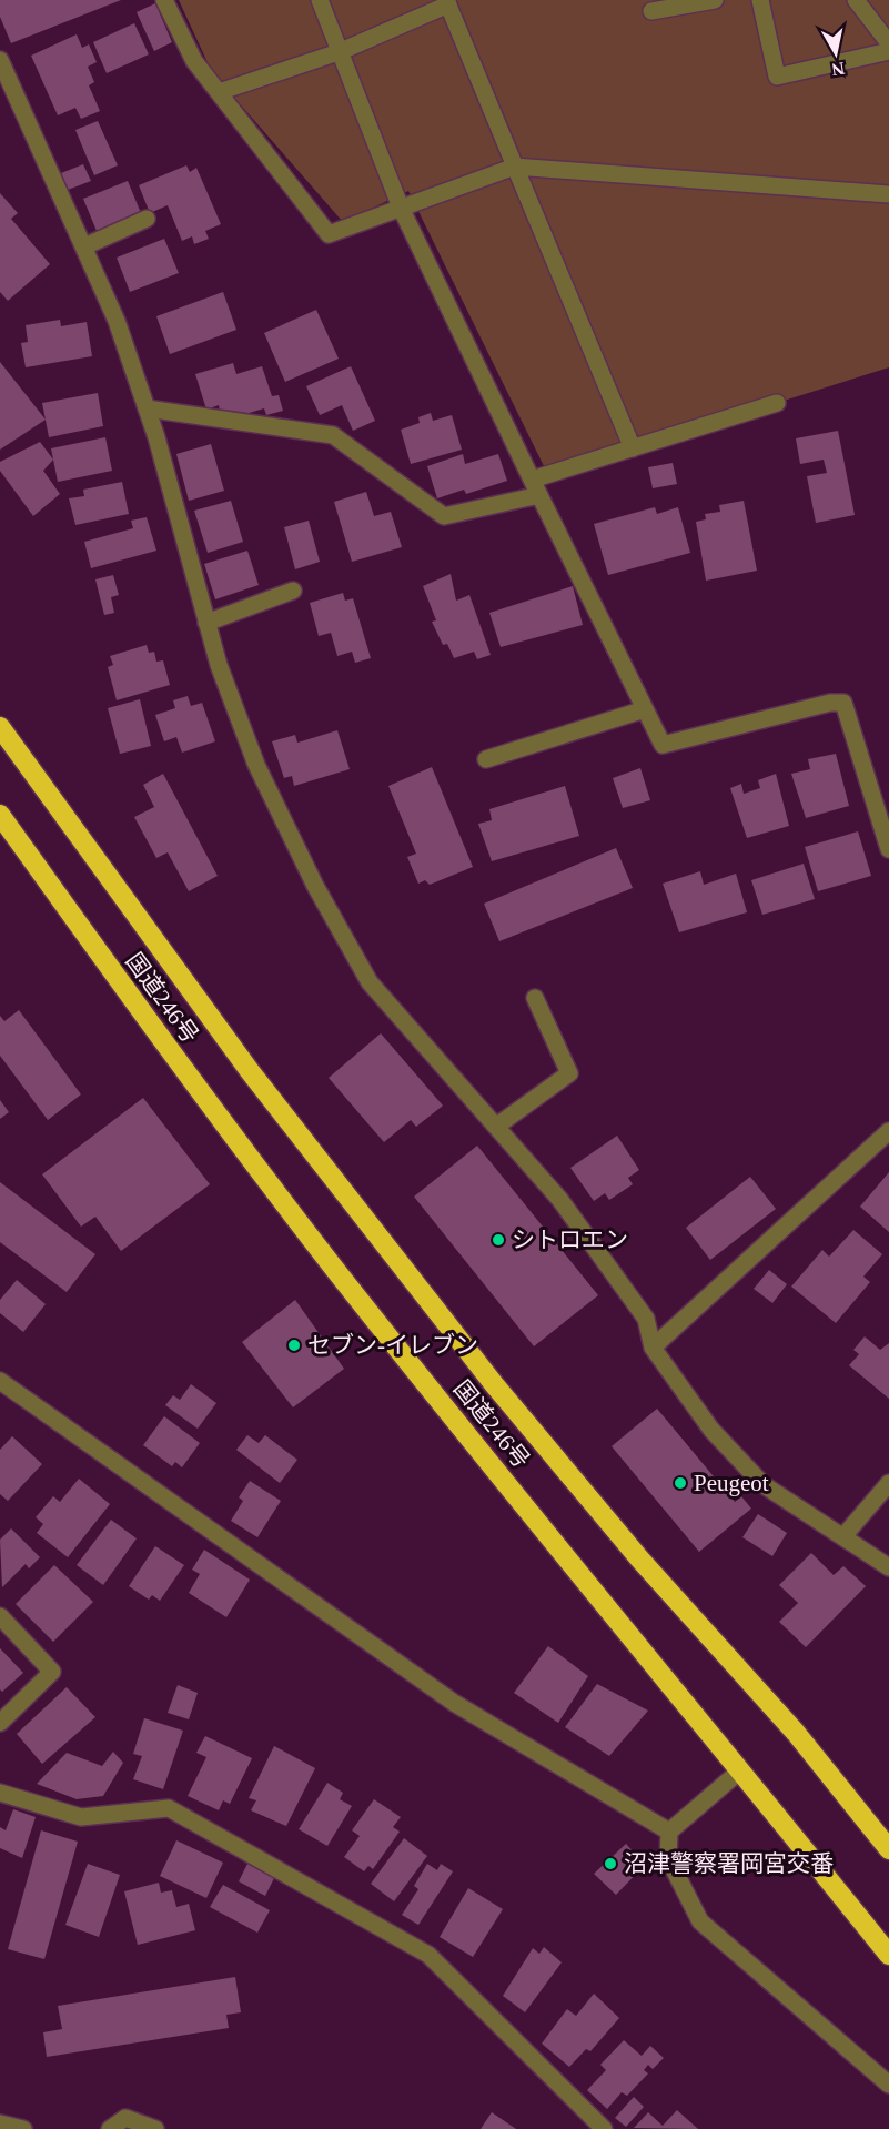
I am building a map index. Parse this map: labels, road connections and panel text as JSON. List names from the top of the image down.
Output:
{
  "streets": {
    "highway": ["国道246号"]
  },
  "places": [
    "シトロエン",
    "セブン-イレブン",
    "Peugeot",
    "沼津警察署岡宮交番"
  ],
  "north": "bottom"
}
